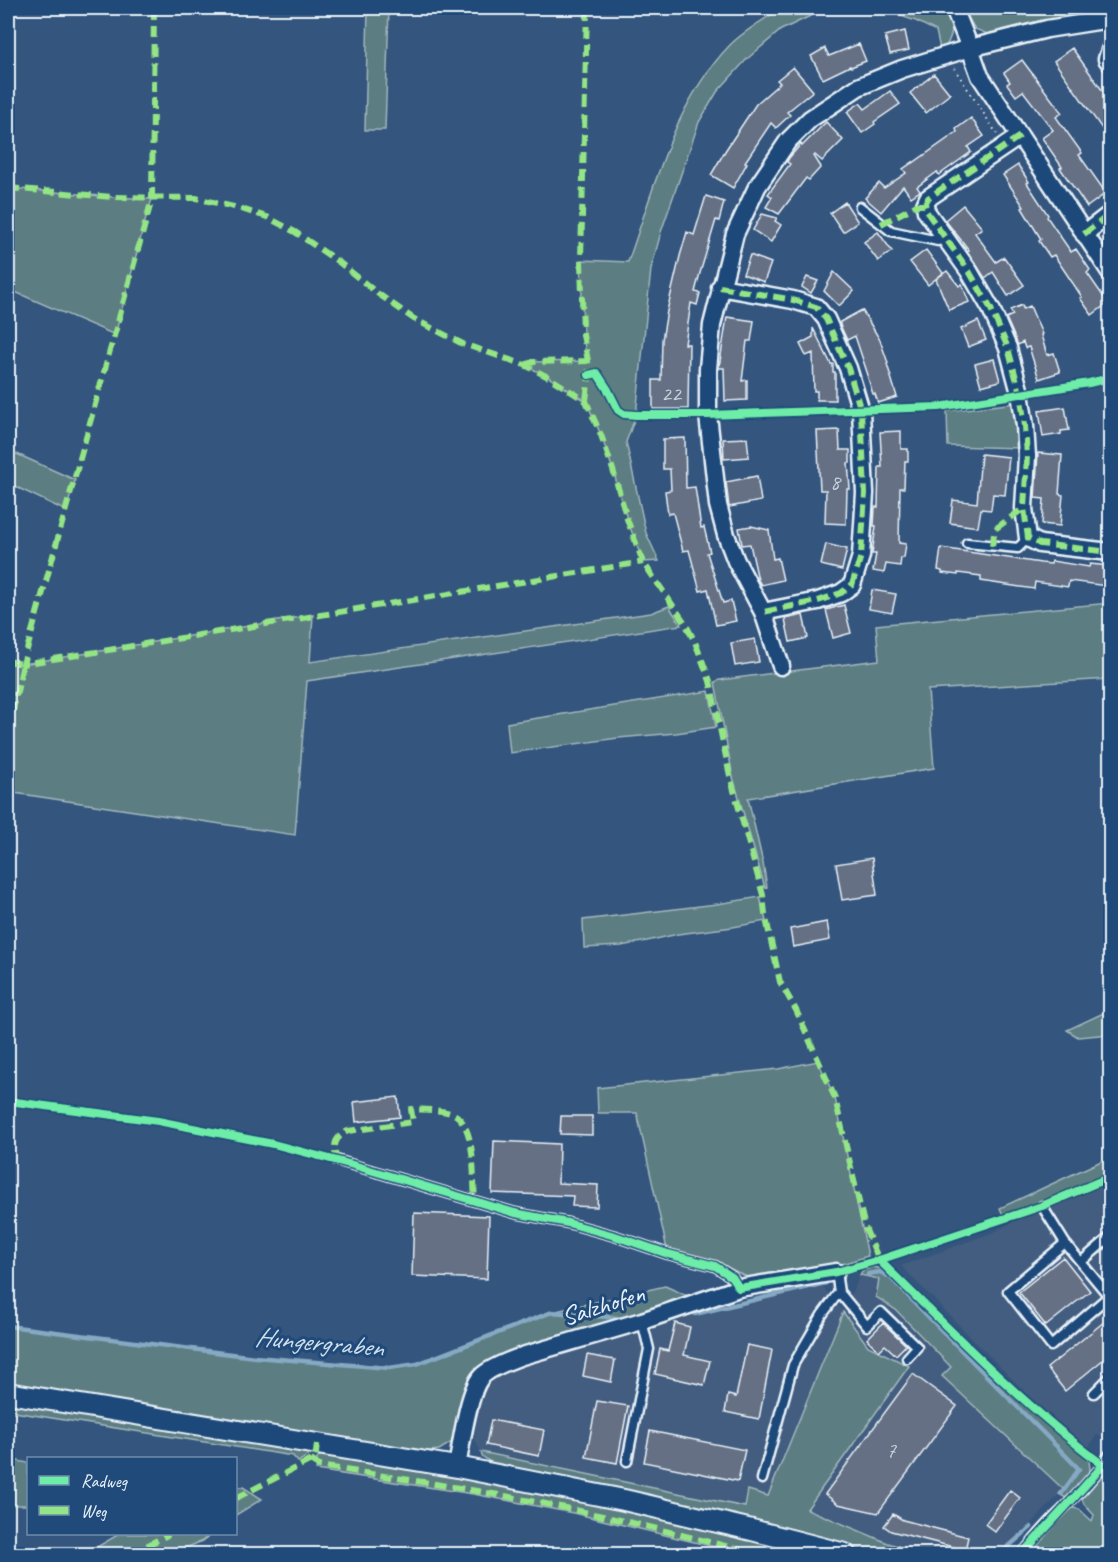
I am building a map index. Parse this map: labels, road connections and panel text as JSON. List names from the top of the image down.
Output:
{
  "streets": {
    "street": ["Salzhofen"]
  },
  "water": ["Hungergraben"],
  "house_numbers": ["22", "8", "7"],
  "legend": ["Radweg", "Weg"]
}
